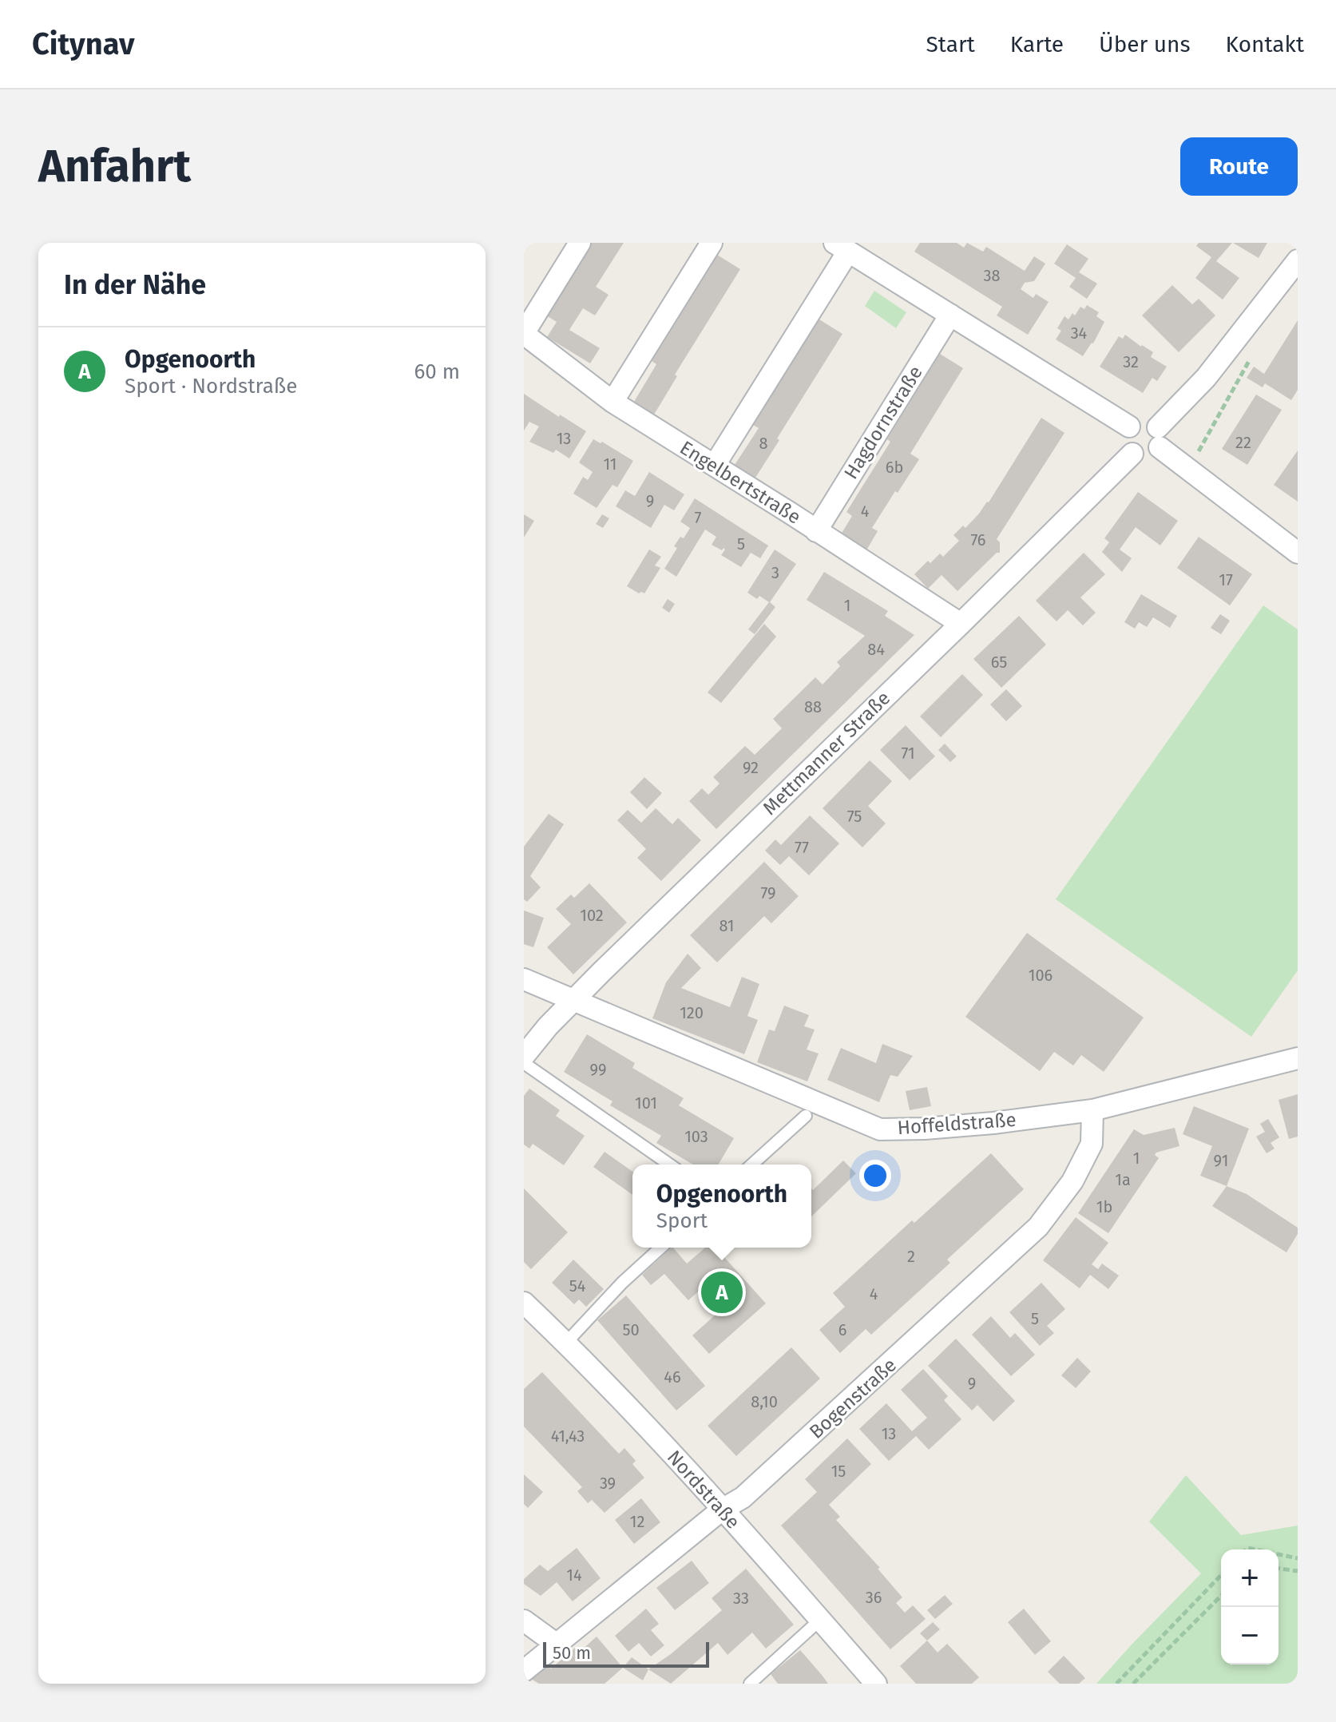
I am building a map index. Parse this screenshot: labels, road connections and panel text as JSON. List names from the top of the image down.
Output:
{
  "streets": {
    "street": [
      "Hagdornstraße",
      "Engelbertstraße",
      "Mettmanner Straße",
      "Hoffeldstraße",
      "Bogenstraße",
      "Nordstraße"
    ]
  },
  "crossings": [
    ["Hagdornstraße", "Engelbertstraße"],
    ["Engelbertstraße", "Mettmanner Straße"],
    ["Mettmanner Straße", "Hoffeldstraße"],
    ["Hoffeldstraße", "Bogenstraße"],
    ["Bogenstraße", "Nordstraße"]
  ],
  "house_numbers": [
    "38",
    "34",
    "32",
    "13",
    "22",
    "8",
    "11",
    "6b",
    "9",
    "4",
    "7",
    "76",
    "5",
    "3",
    "17",
    "1",
    "84",
    "65",
    "88",
    "71",
    "92",
    "75",
    "77",
    "79",
    "102",
    "81",
    "106",
    "120",
    "99",
    "101",
    "103",
    "1",
    "91",
    "1a",
    "1b",
    "2",
    "54",
    "4",
    "5",
    "50",
    "6",
    "46",
    "9",
    "8,10",
    "13",
    "41,43",
    "15",
    "39",
    "12",
    "14",
    "36",
    "33"
  ],
  "scale_bar": "50 m",
  "page": {
    "header": "Citynav",
    "nav": [
      "Start",
      "Karte",
      "Über uns",
      "Kontakt"
    ],
    "buttons": "Route",
    "title": "Anfahrt",
    "heading": "In der Nähe",
    "list": [
      {
        "mark": "A",
        "name": "Opgenoorth",
        "note": "Sport · Nordstraße",
        "value": "60 m"
      }
    ],
    "popup": ["Opgenoorth", "Sport"],
    "pins": "A",
    "map_buttons": ["+", "−"],
    "scale": "50 m"
  }
}
